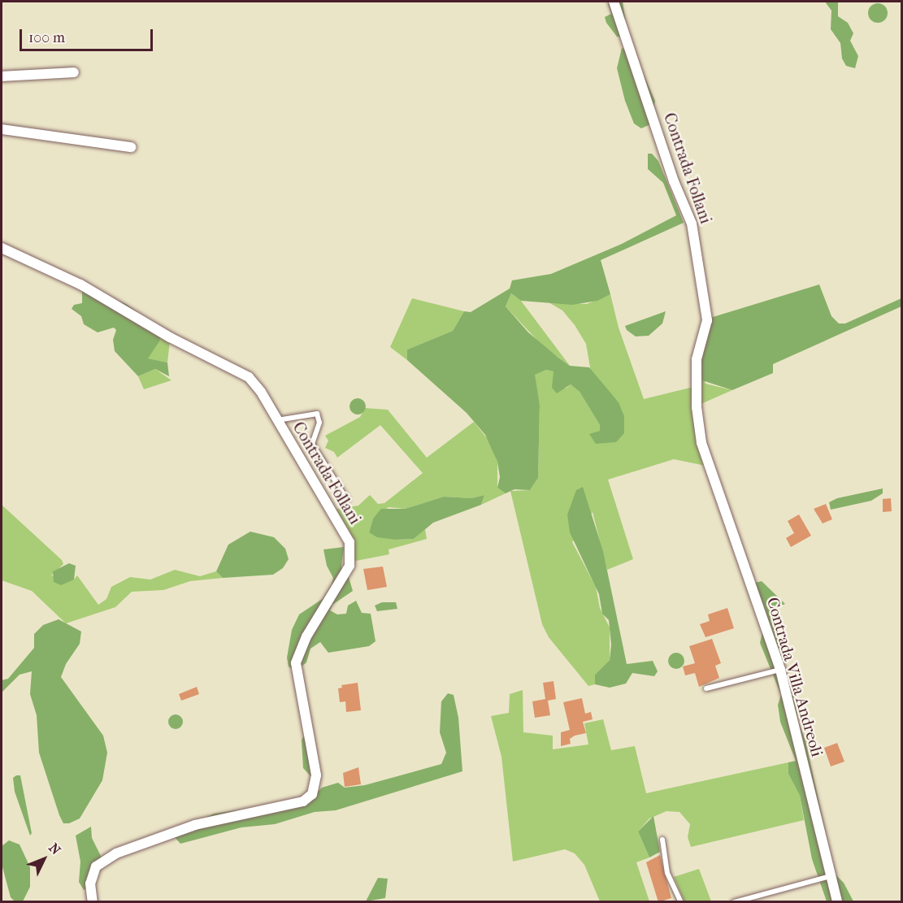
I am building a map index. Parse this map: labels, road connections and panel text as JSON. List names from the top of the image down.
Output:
{
  "streets": {
    "street": ["Contrada Follani", "Contrada Villa Andreoli"]
  },
  "crossings": [
    ["Contrada Follani", "Contrada Villa Andreoli"]
  ],
  "scale_bar": "100 m",
  "north": "top right"
}
